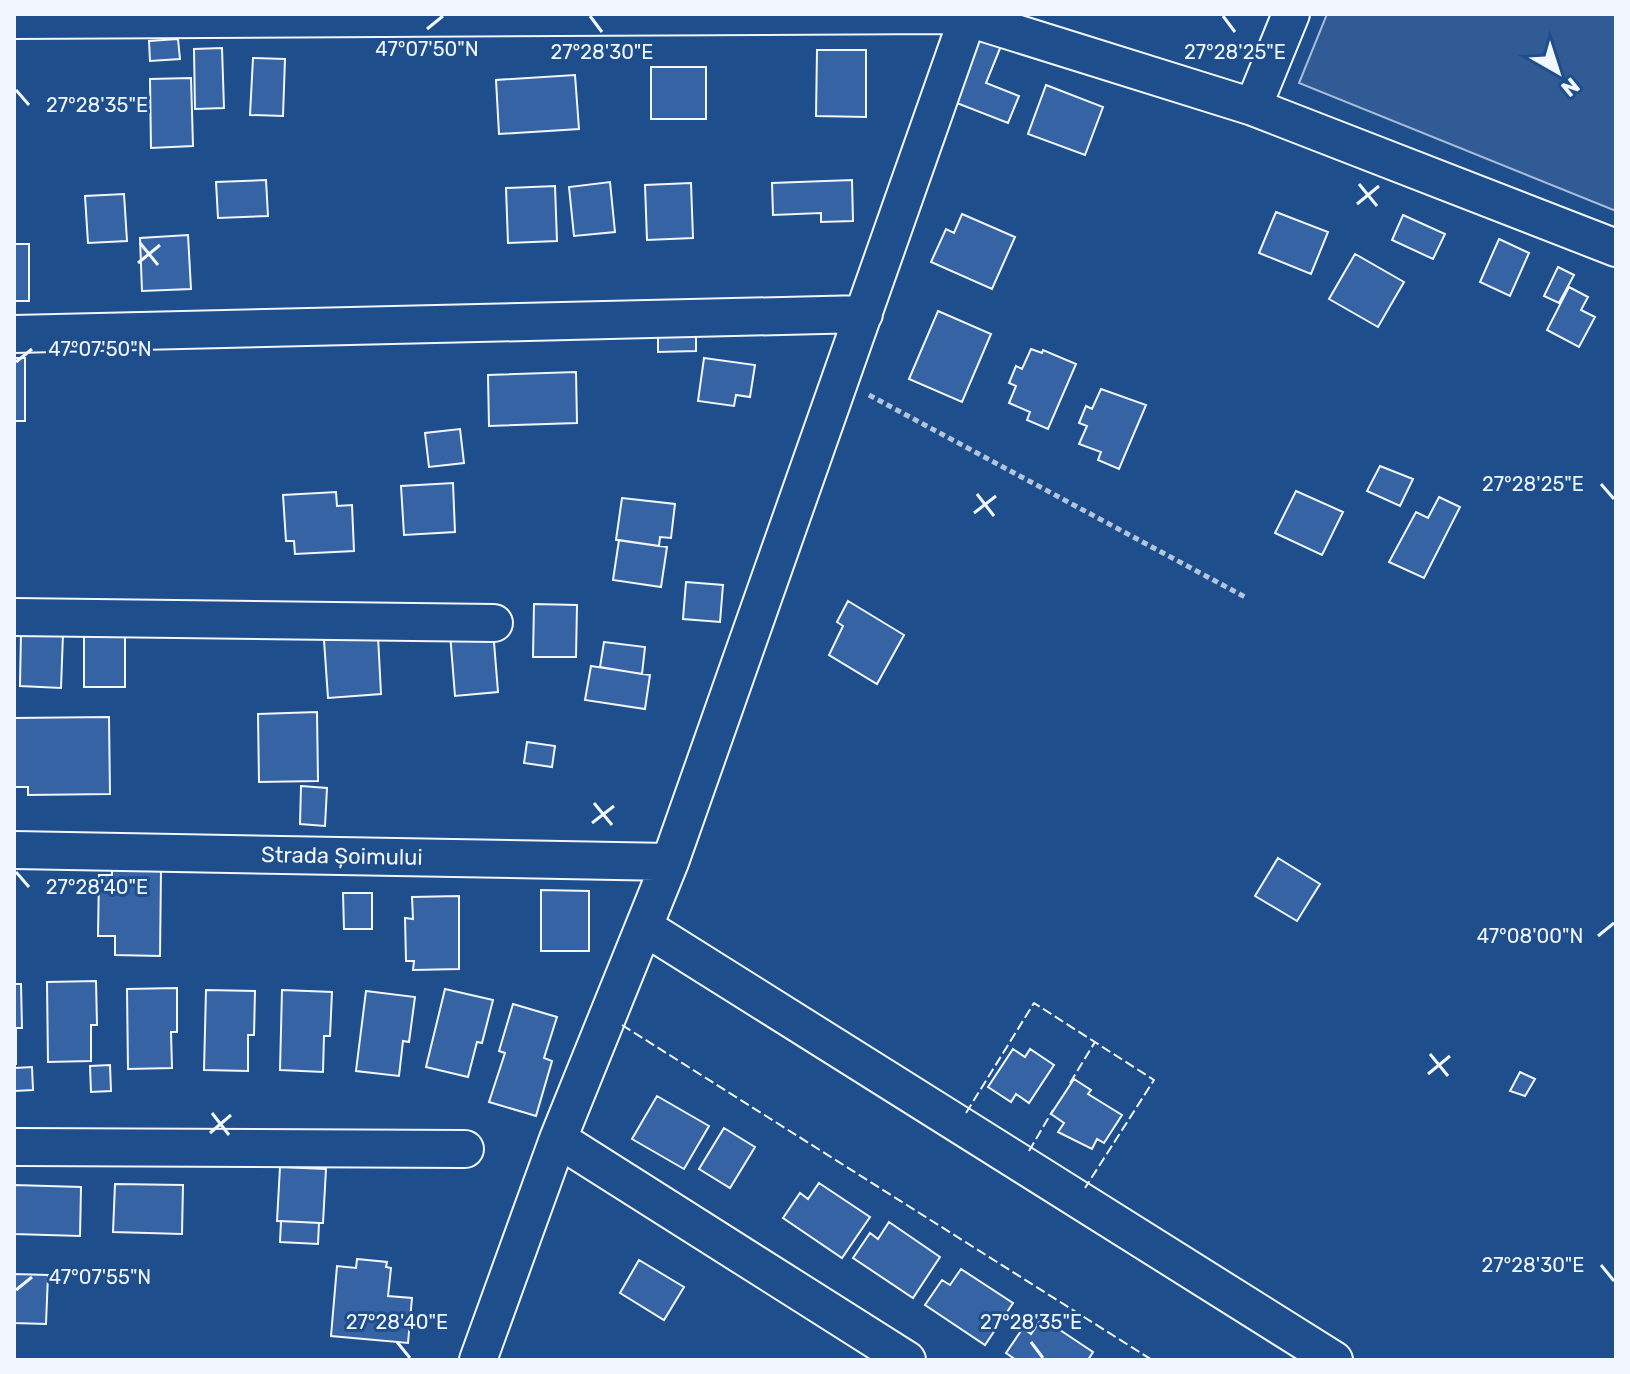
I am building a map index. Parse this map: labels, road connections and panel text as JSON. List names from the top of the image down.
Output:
{
  "streets": {
    "street": ["Strada Șoimului"]
  },
  "north": "bottom right",
  "coordinates": [
    "47°07'50\"N",
    "27°28'30\"E",
    "27°28'25\"E",
    "27°28'35\"E",
    "27°28'40\"E",
    "47°08'00\"N",
    "47°07'55\"N"
  ]
}
